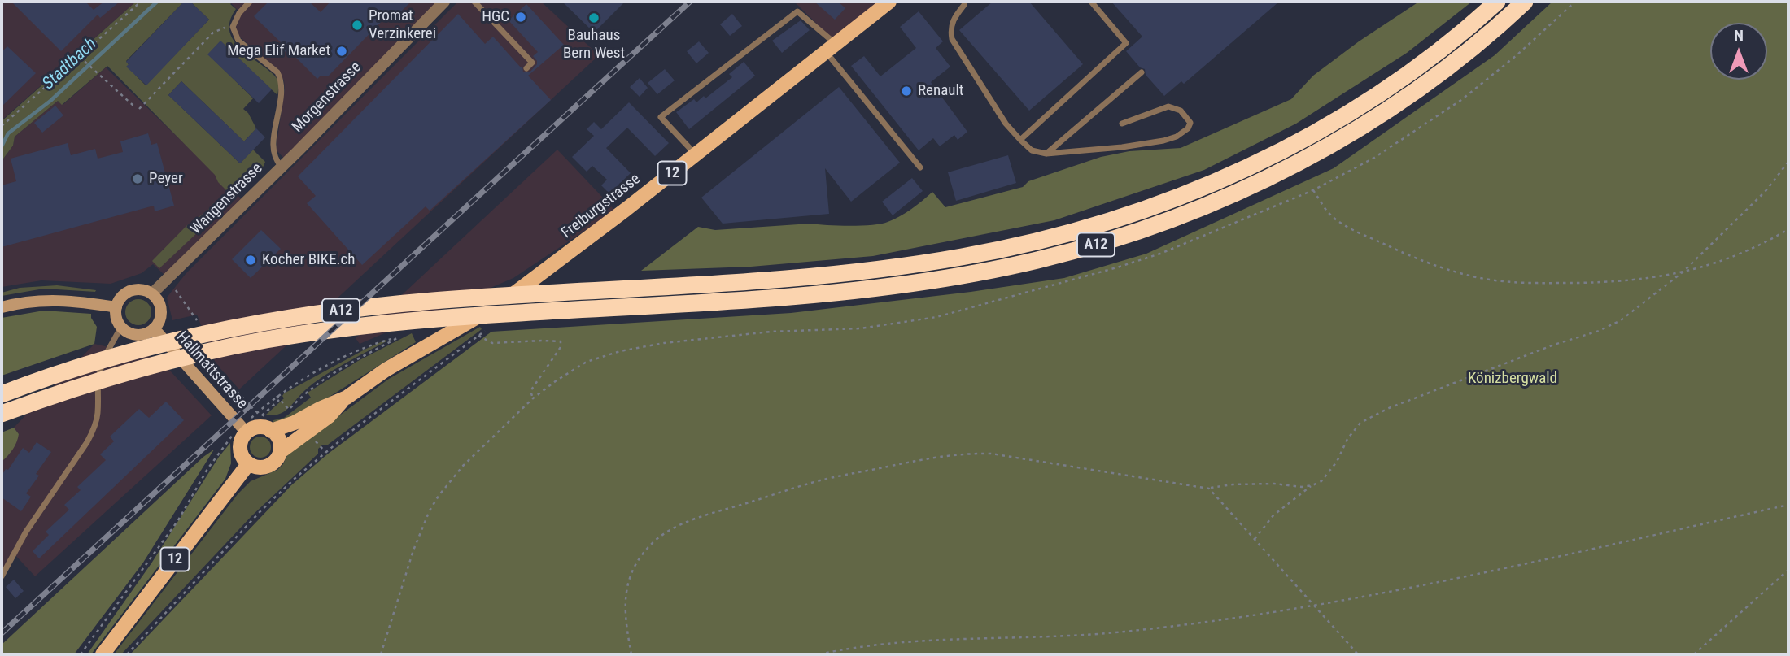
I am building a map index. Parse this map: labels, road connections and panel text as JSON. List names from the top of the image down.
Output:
{
  "streets": {
    "highway": ["A12"],
    "main road": ["12", "Freiburgstrasse", "Hallmattstrasse"],
    "street": ["Morgenstrasse", "Wangenstrasse"]
  },
  "crossings": [
    ["Morgenstrasse", "Wangenstrasse"],
    ["12", "Freiburgstrasse"],
    ["12", "Hallmattstrasse"],
    ["Wangenstrasse", "Hallmattstrasse"],
    ["Freiburgstrasse", "Hallmattstrasse"]
  ],
  "water": ["Stadtbach"],
  "parks": ["Könizbergwald"],
  "places": [
    "HGC",
    "Bauhaus Bern West",
    "Promat Verzinkerei",
    "Mega Elif Market",
    "Renault",
    "Peyer",
    "Kocher BIKE.ch"
  ],
  "north": "top"
}
